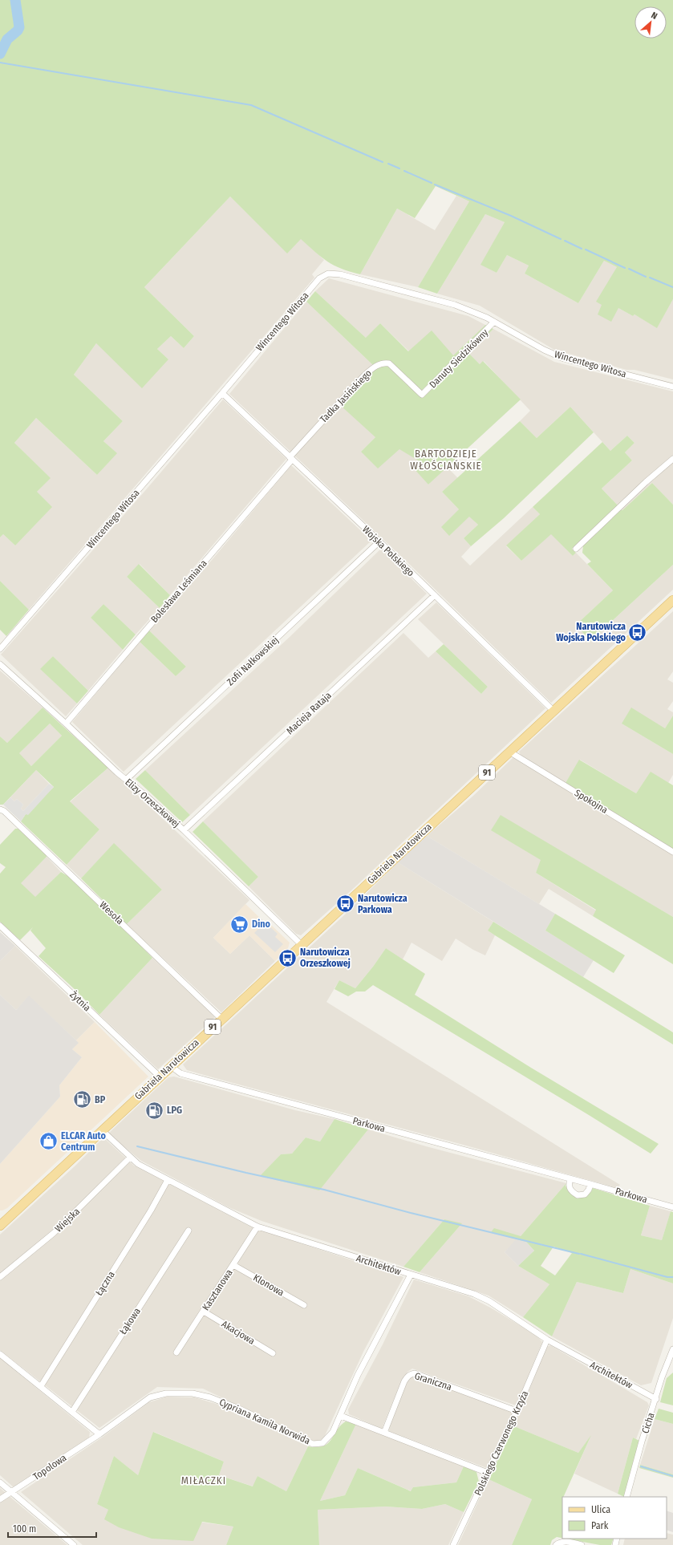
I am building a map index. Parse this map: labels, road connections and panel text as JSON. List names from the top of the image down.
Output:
{
  "streets": {
    "main road": ["91", "Gabriela Narutowicza"],
    "street": [
      "Wincentego Witosa",
      "Danuty Siedzikówny",
      "Tadka Jasińskiego",
      "Wojska Polskiego",
      "Bolesława Leśmiana",
      "Zofii Nałkowskiej",
      "Macieja Rataja",
      "Spokojna",
      "Elizy Orzeszkowej",
      "Wesoła",
      "Żytnia",
      "Parkowa",
      "Wiejska",
      "Architektów",
      "Łączna",
      "Klonowa",
      "Kasztanowa",
      "Łąkowa",
      "Akacjowa",
      "Graniczna",
      "Cypriana Kamila Norwida",
      "Cicha",
      "Polskiego Czerwonego Krzyża",
      "Topolowa"
    ]
  },
  "crossings": [
    ["Wincentego Witosa", "Danuty Siedzikówny"],
    ["Wincentego Witosa", "Wojska Polskiego"],
    ["Danuty Siedzikówny", "Tadka Jasińskiego"],
    ["Tadka Jasińskiego", "Wojska Polskiego"],
    ["Tadka Jasińskiego", "Bolesława Leśmiana"],
    ["Wojska Polskiego", "Bolesława Leśmiana"],
    ["Wojska Polskiego", "Zofii Nałkowskiej"],
    ["Wojska Polskiego", "Macieja Rataja"],
    ["Wojska Polskiego", "Gabriela Narutowicza"],
    ["Bolesława Leśmiana", "Elizy Orzeszkowej"],
    ["Zofii Nałkowskiej", "Elizy Orzeszkowej"],
    ["Macieja Rataja", "Elizy Orzeszkowej"],
    ["Spokojna", "Gabriela Narutowicza"],
    ["Elizy Orzeszkowej", "Gabriela Narutowicza"],
    ["Gabriela Narutowicza", "Wesoła"],
    ["Gabriela Narutowicza", "Żytnia"],
    ["Gabriela Narutowicza", "Parkowa"],
    ["Gabriela Narutowicza", "Architektów"],
    ["Wiejska", "Architektów"],
    ["Architektów", "Łączna"],
    ["Architektów", "Kasztanowa"],
    ["Architektów", "Cicha"],
    ["Architektów", "Polskiego Czerwonego Krzyża"],
    ["Klonowa", "Kasztanowa"],
    ["Kasztanowa", "Akacjowa"],
    ["Graniczna", "Polskiego Czerwonego Krzyża"],
    ["Cypriana Kamila Norwida", "Topolowa"]
  ],
  "districts": ["BARTODZIEJE WŁOŚCIAŃSKIE", "MIŁACZKI"],
  "places": {
    "bus stop": ["Narutowicza Wojska Polskiego", "Narutowicza Parkowa", "Narutowicza Orzeszkowej"],
    "supermarket": ["Dino"],
    "fuel station": ["BP", "LPG"],
    "shop": ["ELCAR Auto Centrum"]
  },
  "legend": ["Ulica", "Park"],
  "scale_bar": "100 m",
  "north": "top right"
}
